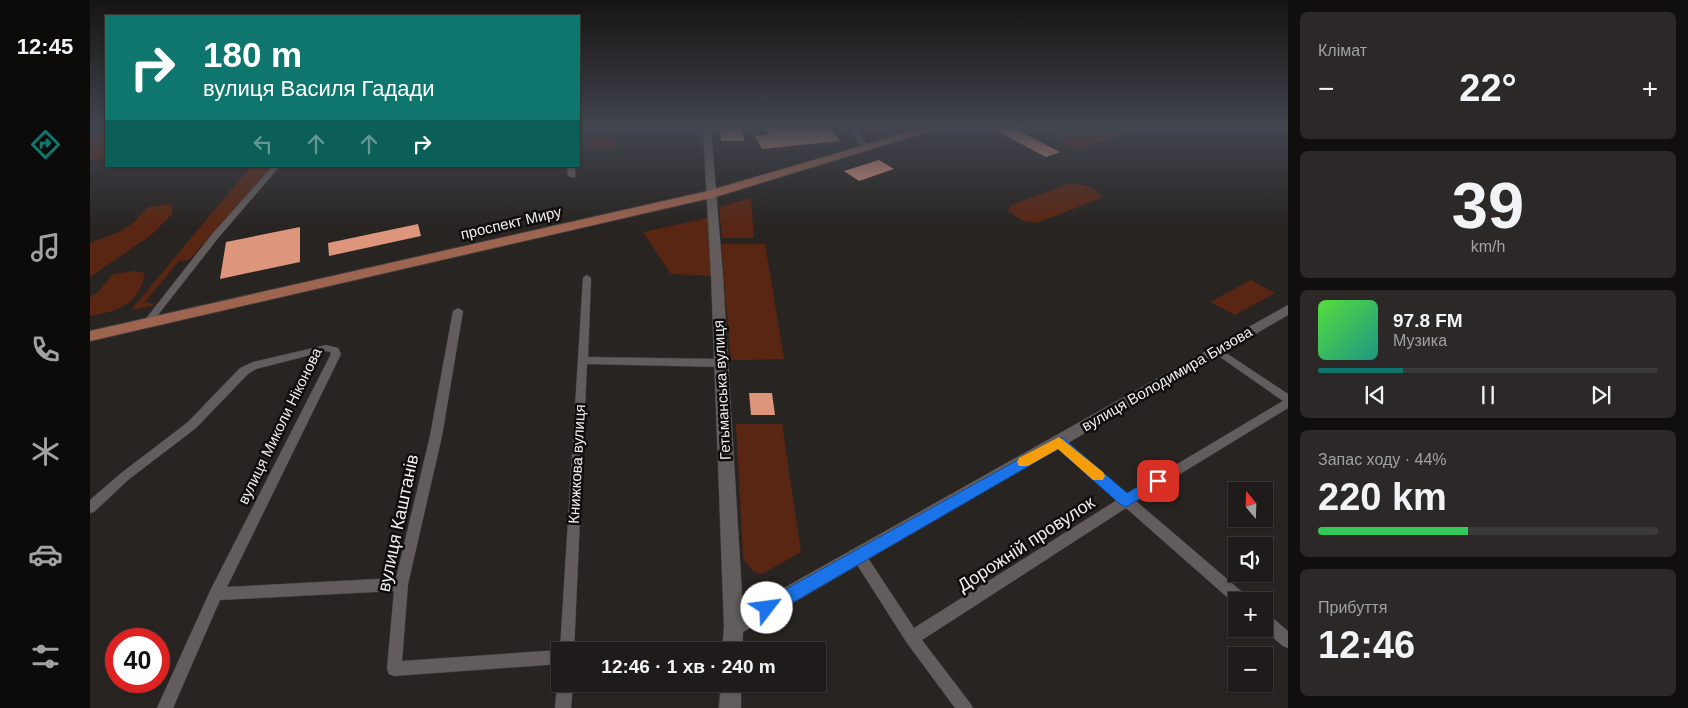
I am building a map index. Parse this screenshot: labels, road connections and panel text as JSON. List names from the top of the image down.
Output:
{
  "streets": {
    "main road": ["проспект Миру"],
    "street": [
      "вулиця Володимира Бизова",
      "Гетьманська вулиця",
      "вулиця Миколи Ніконова",
      "Книжкова вулиця",
      "вулиця Каштанів",
      "Дорожній провулок"
    ]
  },
  "crossings": [
    ["проспект Миру", "Гетьманська вулиця"],
    ["вулиця Володимира Бизова", "Гетьманська вулиця"]
  ],
  "north": "top",
  "page": {
    "tabs": "12:45",
    "tile": [
      "Клімат",
      ["39", "km/h"],
      ["Запас ходу · 44%", "220 km"],
      ["Прибуття", "12:46"]
    ],
    "turn": ["180 m", "вулиця Василя Гадади"],
    "heat": ["−", "22°", "+"],
    "song": ["97.8 FM", "Музика"],
    "map_buttons": ["+", "−"],
    "limit": "40",
    "trip": "12:46 · 1 хв · 240 m"
  }
}
